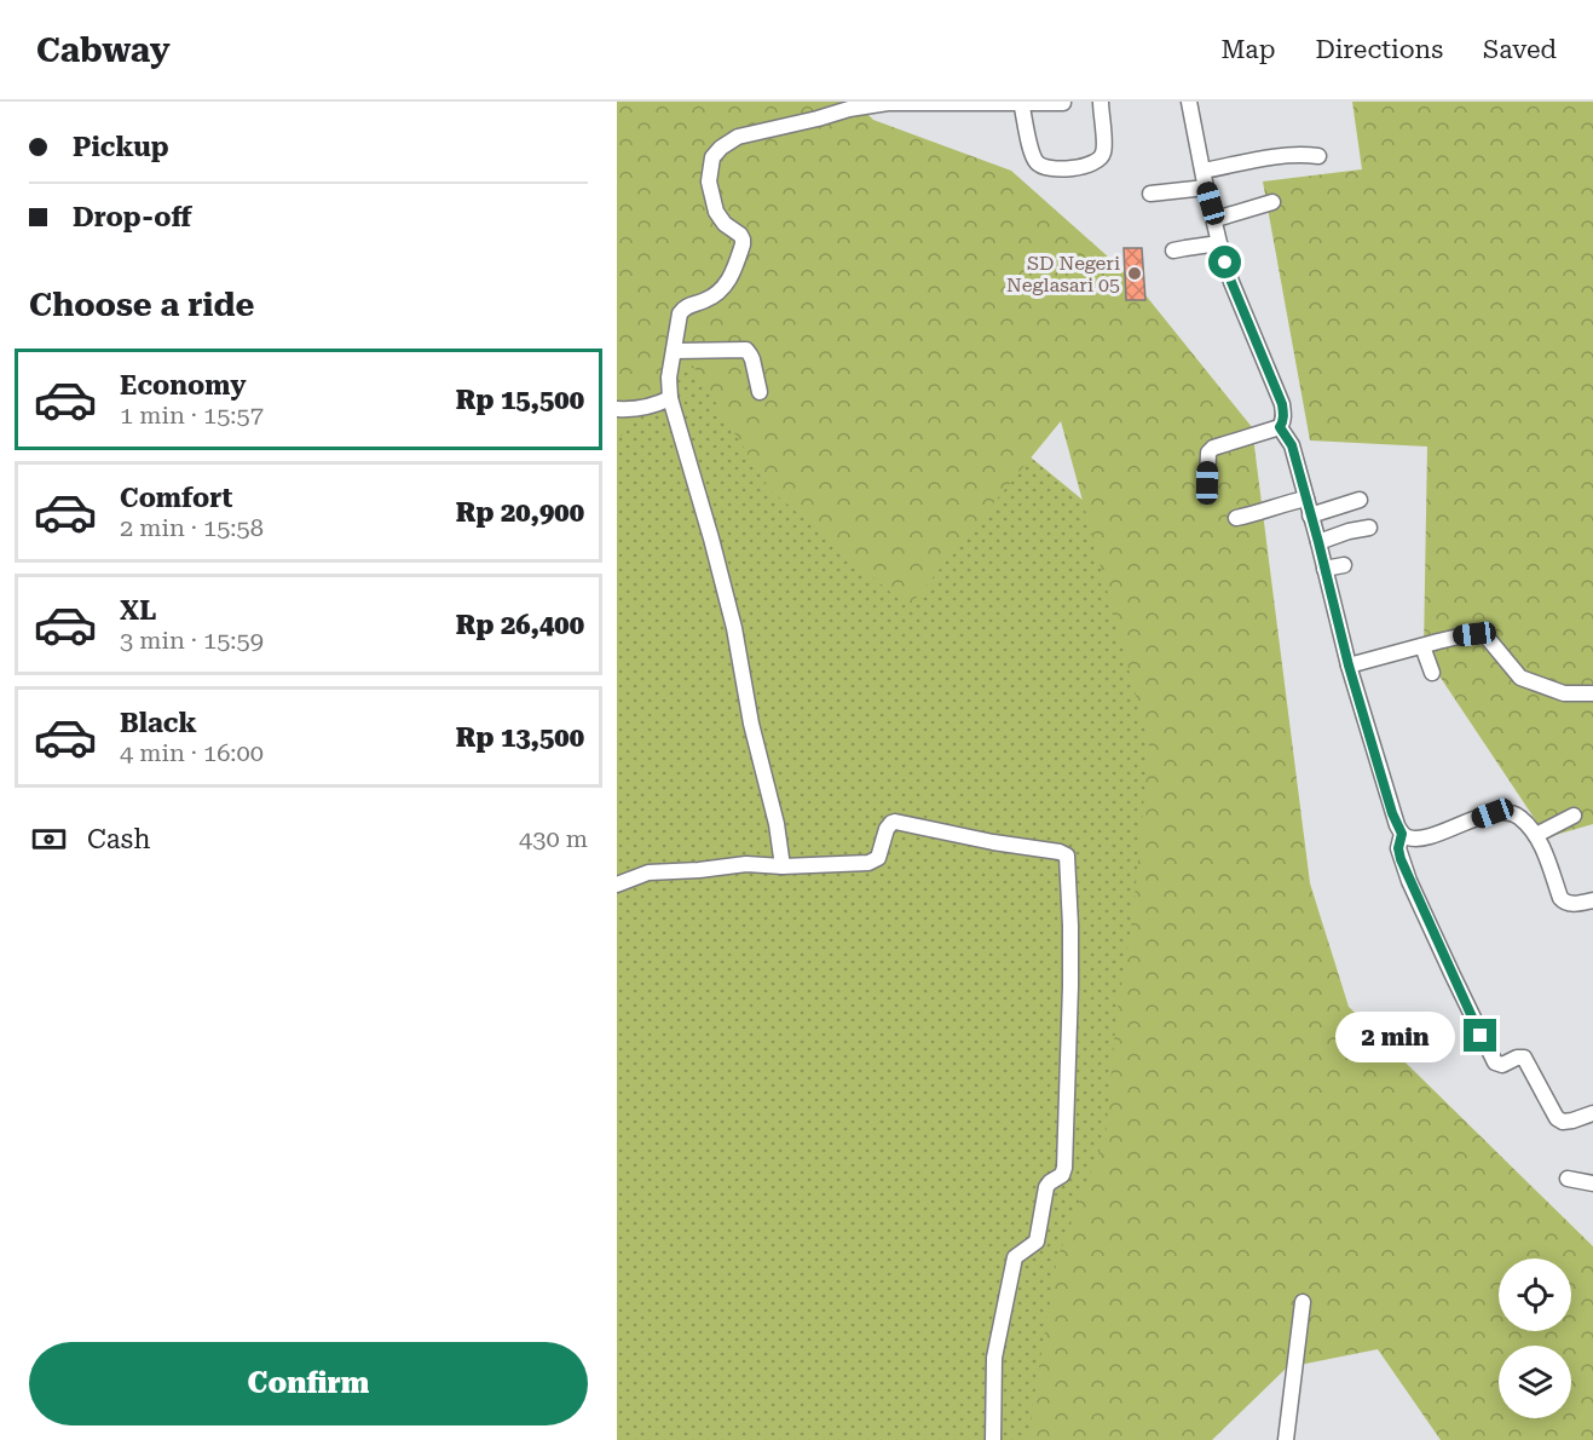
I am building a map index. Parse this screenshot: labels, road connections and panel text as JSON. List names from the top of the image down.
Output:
{
  "places": ["SD Negeri Neglasari 05"],
  "page": {
    "header": "Cabway",
    "nav": ["Map", "Directions", "Saved"],
    "banner": ["Pickup", "Drop-off"],
    "heading": "Choose a ride",
    "list": [
      {
        "name": "Economy",
        "note": "1 min · 15:57",
        "value": "Rp 15,500"
      },
      {
        "name": "Comfort",
        "note": "2 min · 15:58",
        "value": "Rp 20,900"
      },
      {
        "name": "XL",
        "note": "3 min · 15:59",
        "value": "Rp 26,400"
      },
      {
        "name": "Black",
        "note": "4 min · 16:00",
        "value": "Rp 13,500"
      }
    ],
    "pay": ["Cash", "430 m"],
    "bubble": "2 min",
    "buttons": "Confirm"
  }
}
